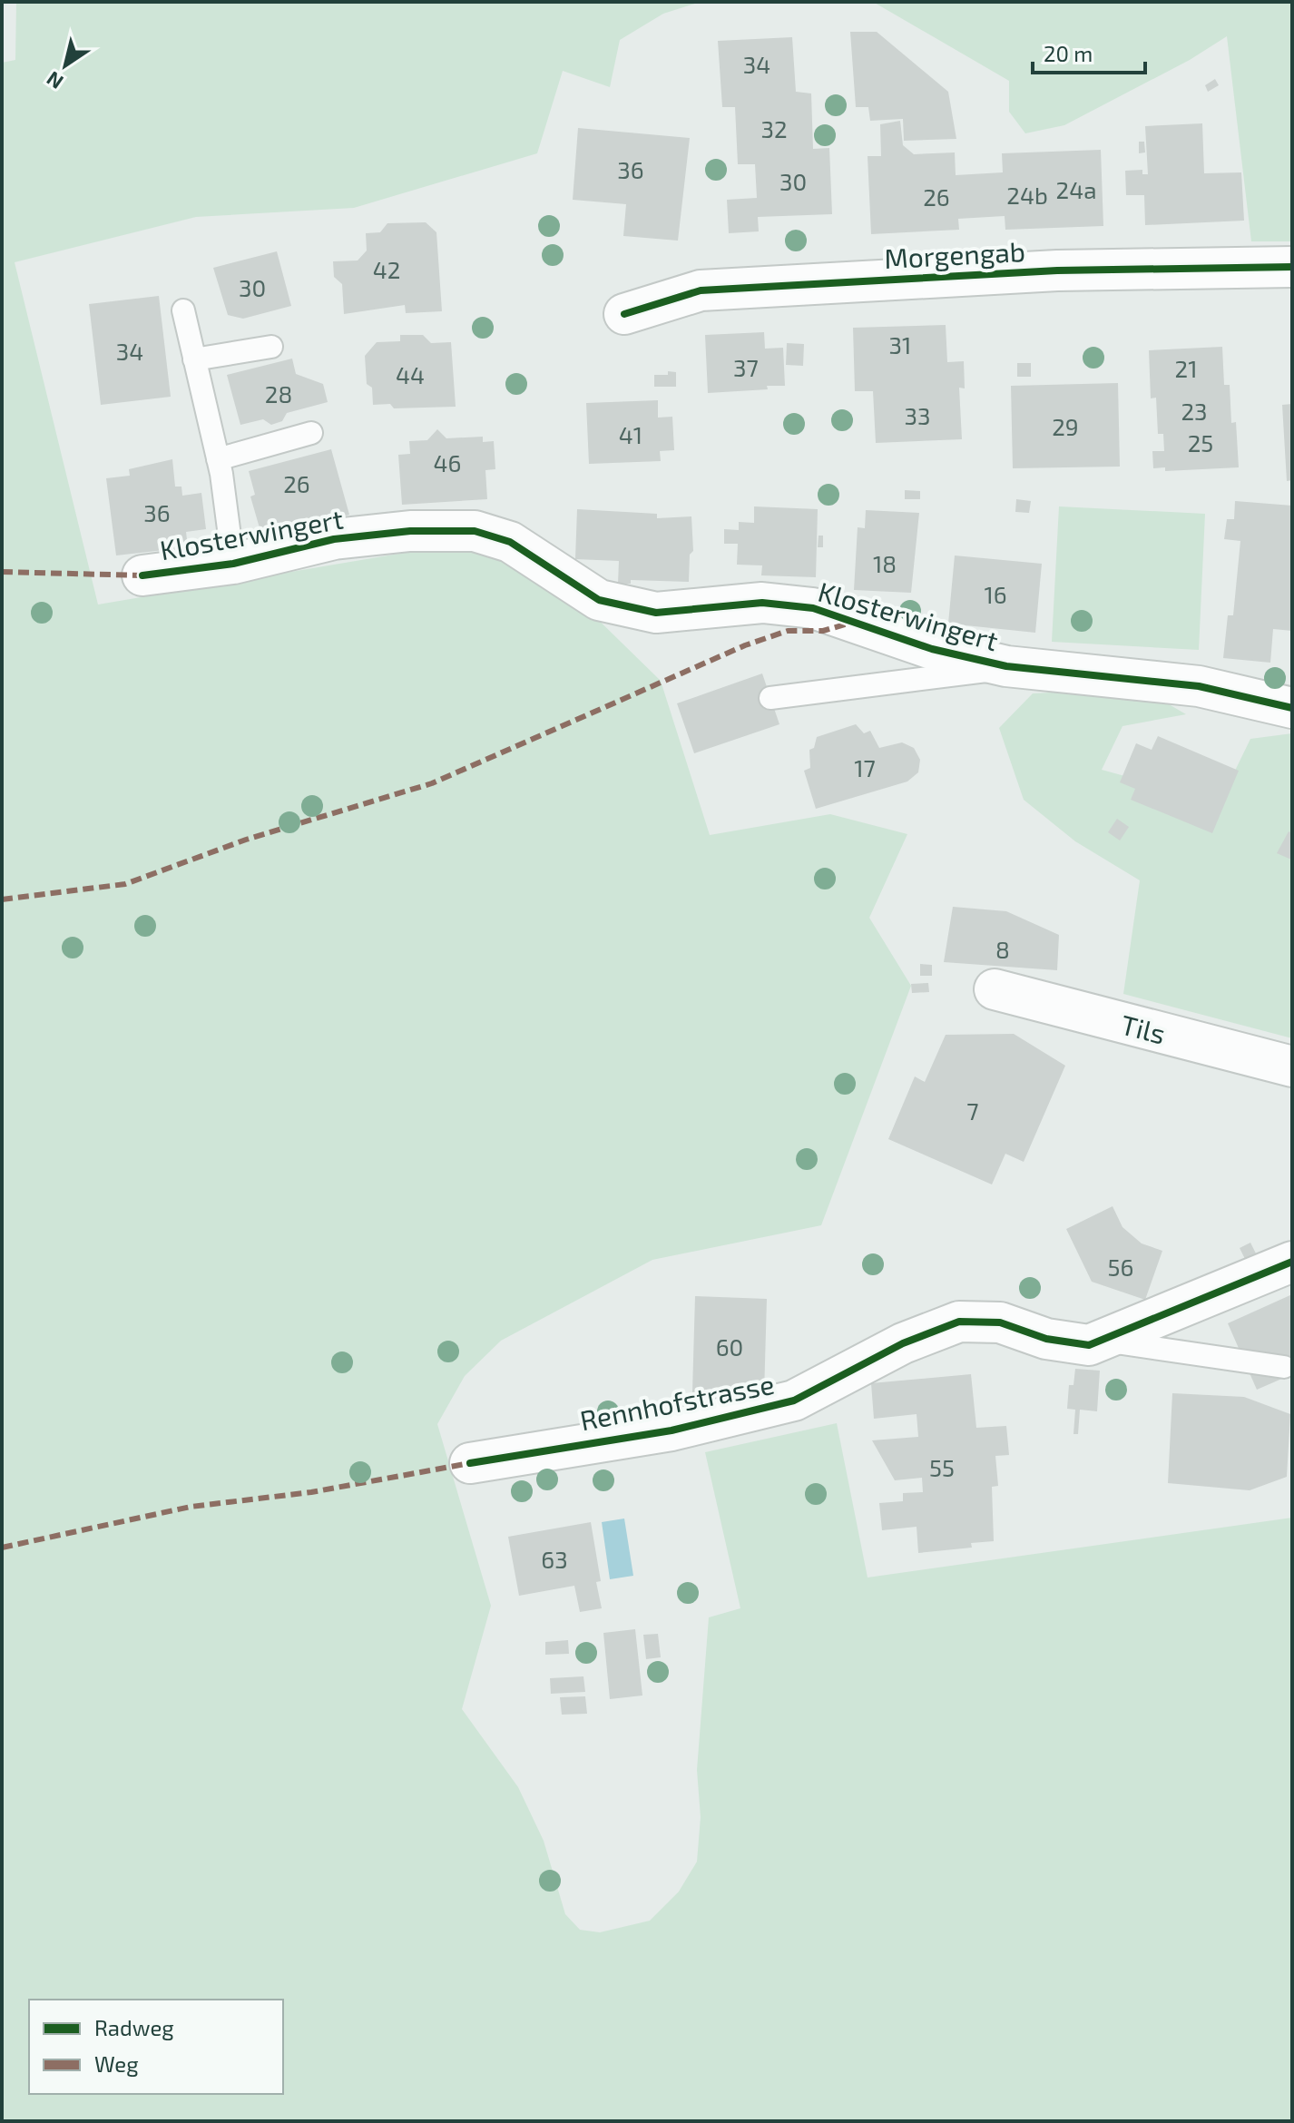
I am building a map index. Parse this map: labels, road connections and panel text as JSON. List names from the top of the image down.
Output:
{
  "streets": {
    "street": [
      "Morgengab",
      "Klosterwingert",
      "Tils",
      "Rennhofstrasse"
    ]
  },
  "house_numbers": [
    "34",
    "32",
    "36",
    "30",
    "24a",
    "24b",
    "26",
    "42",
    "30",
    "31",
    "34",
    "37",
    "21",
    "44",
    "28",
    "23",
    "33",
    "29",
    "41",
    "25",
    "46",
    "26",
    "36",
    "18",
    "16",
    "17",
    "8",
    "7",
    "56",
    "60",
    "55",
    "63"
  ],
  "legend": ["Radweg", "Weg"],
  "scale_bar": "20 m",
  "north": "bottom left"
}
